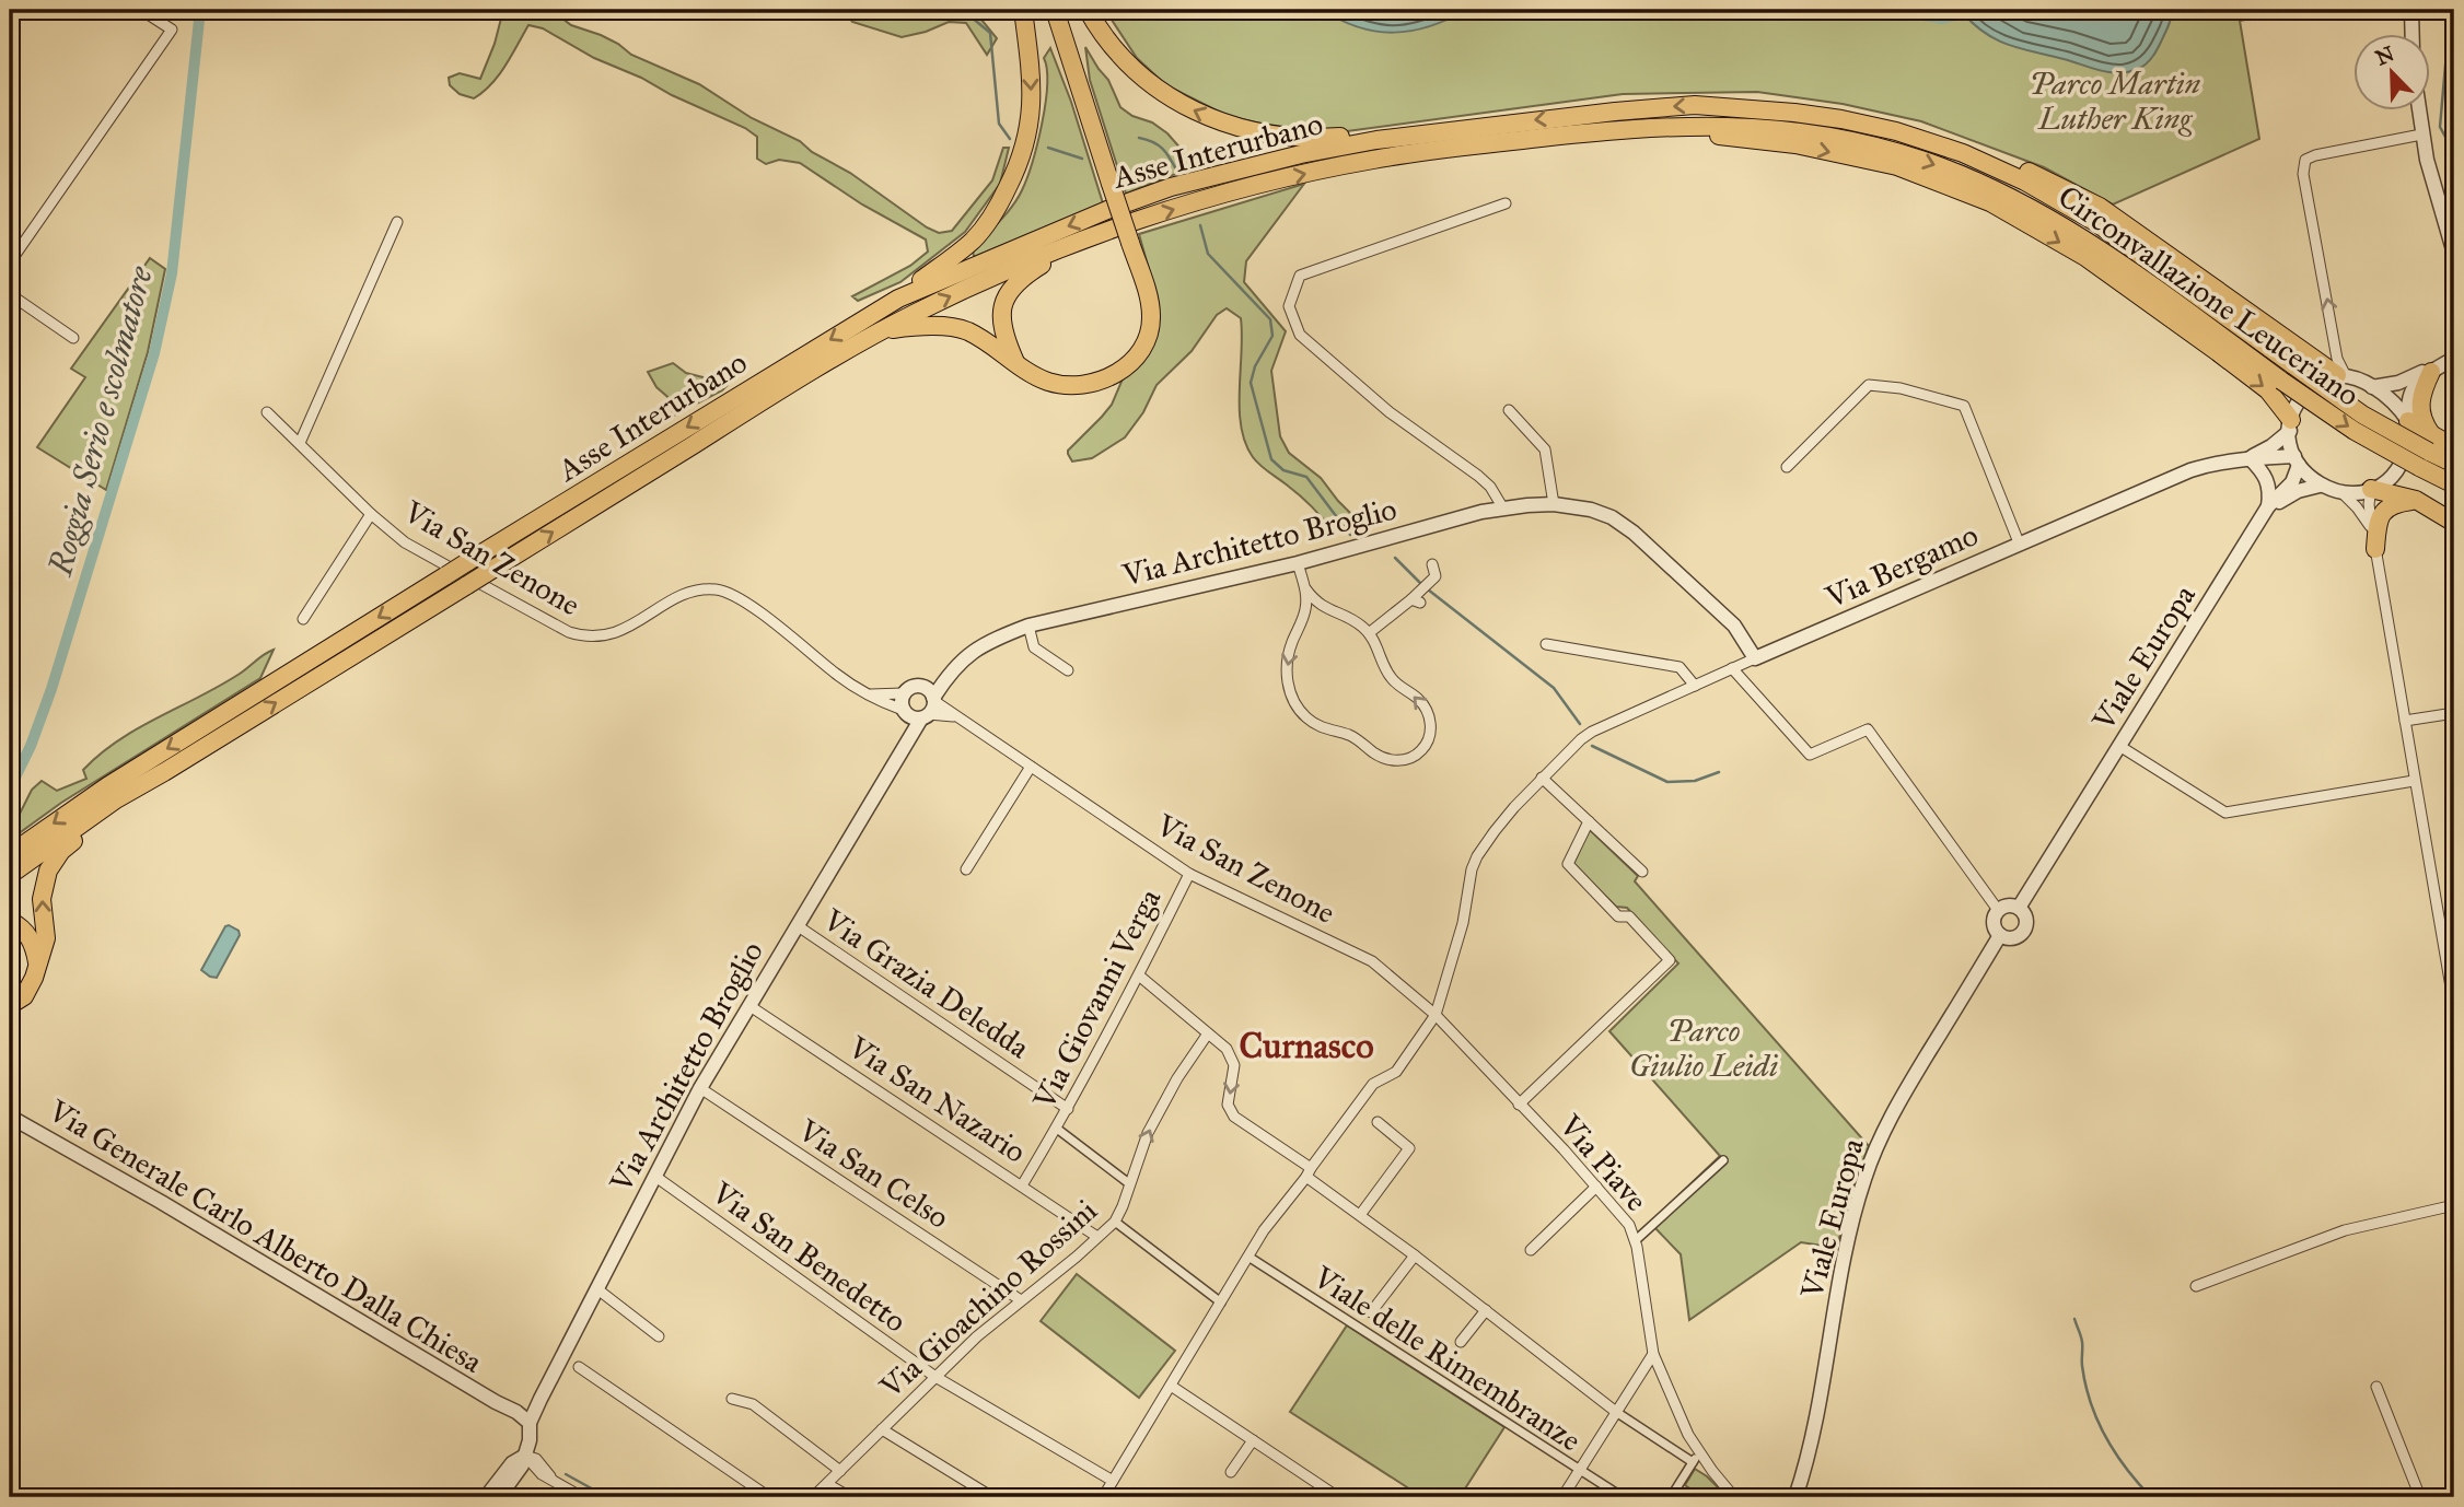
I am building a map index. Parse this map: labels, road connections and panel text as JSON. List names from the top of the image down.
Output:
{
  "streets": {
    "highway": ["Asse Interurbano", "Circonvallazione Leuceriano"],
    "street": [
      "Via Architetto Broglio",
      "Via San Zenone",
      "Via Bergamo",
      "Viale Europa",
      "Via Grazia Deledda",
      "Via Giovanni Verga",
      "Via San Nazario",
      "Via Piave",
      "Via San Celso",
      "Via Generale Carlo Alberto Dalla Chiesa",
      "Via San Benedetto",
      "Via Gioachino Rossini",
      "Viale delle Rimembranze"
    ]
  },
  "crossings": [
    ["Asse Interurbano", "Circonvallazione Leuceriano"],
    ["Via Architetto Broglio", "Via San Zenone"],
    ["Via Architetto Broglio", "Via Bergamo"],
    ["Via Architetto Broglio", "Via Grazia Deledda"],
    ["Via Architetto Broglio", "Via San Nazario"],
    ["Via Architetto Broglio", "Via San Celso"],
    ["Via Architetto Broglio", "Via Generale Carlo Alberto Dalla Chiesa"],
    ["Via Architetto Broglio", "Via San Benedetto"],
    ["Via San Zenone", "Via Bergamo"],
    ["Via San Zenone", "Via Giovanni Verga"],
    ["Via San Zenone", "Via Piave"],
    ["Via Bergamo", "Viale Europa"],
    ["Via Bergamo", "Via Piave"],
    ["Via Bergamo", "Via San Benedetto"],
    ["Via Bergamo", "Viale delle Rimembranze"],
    ["Via Grazia Deledda", "Via Giovanni Verga"],
    ["Via Giovanni Verga", "Via San Nazario"],
    ["Via San Nazario", "Via Gioachino Rossini"],
    ["Via San Celso", "Via Gioachino Rossini"],
    ["Via San Benedetto", "Via Gioachino Rossini"]
  ],
  "districts": ["Curnasco"],
  "water": ["Roggia Serio e scolmatore"],
  "parks": ["Parco Martin Luther King", "Parco Giulio Leidi"],
  "north": "top left"
}
